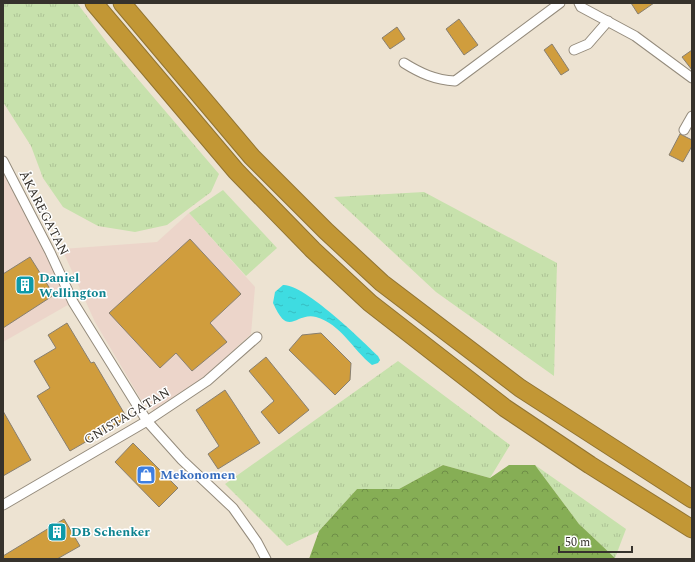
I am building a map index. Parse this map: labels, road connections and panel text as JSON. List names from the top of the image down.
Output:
{
  "streets": {
    "street": ["ÅKAREGATAN", "GNISTAGATAN"]
  },
  "crossings": [
    ["ÅKAREGATAN", "GNISTAGATAN"]
  ],
  "places": {
    "building": ["Daniel Wellington", "DB Schenker"],
    "shop": ["Mekonomen"]
  },
  "scale_bar": "50 m"
}
